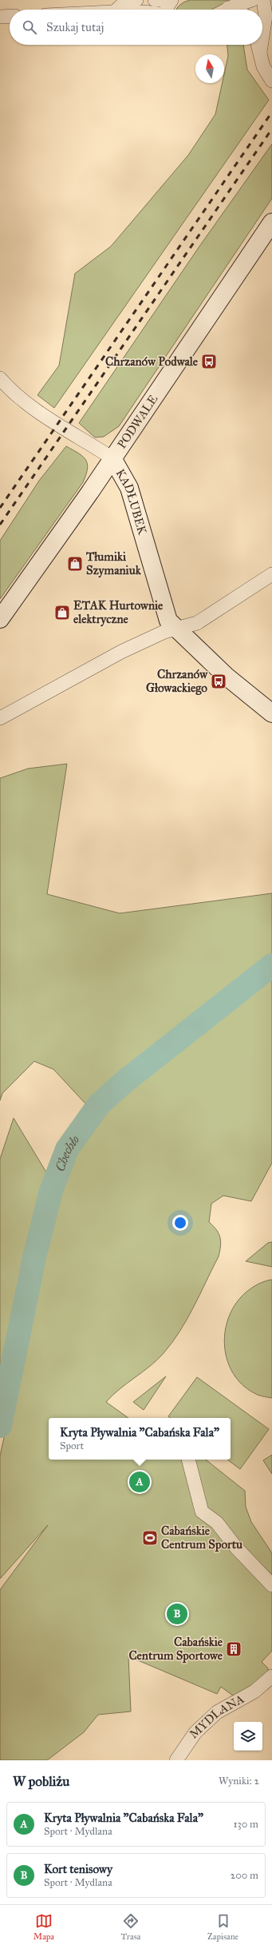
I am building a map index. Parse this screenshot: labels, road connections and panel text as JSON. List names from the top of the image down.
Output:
{
  "streets": {
    "street": ["PODWALE", "KADŁUBEK", "MYDLANA"]
  },
  "crossings": [
    ["PODWALE", "KADŁUBEK"]
  ],
  "water": ["Chechło"],
  "places": {
    "bus stop": ["Chrzanów Podwale", "Chrzanów Głowackiego"],
    "shop": ["Tłumiki Szymaniuk", "ETAK Hurtownie elektryczne"],
    "sports": ["Cabańskie Centrum Sportu"],
    "building": ["Cabańskie Centrum Sportowe"]
  },
  "north": "top",
  "page": {
    "search": "Szukaj tutaj",
    "popup": ["Kryta Pływalnia \"Cabańska Fala\"", "Sport"],
    "pins": ["A", "B"],
    "heading": ["W pobliżu", "Wyniki: 2"],
    "list": [
      {
        "mark": "A",
        "name": "Kryta Pływalnia \"Cabańska Fala\"",
        "note": "Sport · Mydlana",
        "value": "130 m"
      },
      {
        "mark": "B",
        "name": "Kort tenisowy",
        "note": "Sport · Mydlana",
        "value": "200 m"
      }
    ],
    "nav": ["Mapa", "Trasa", "Zapisane"]
  }
}
